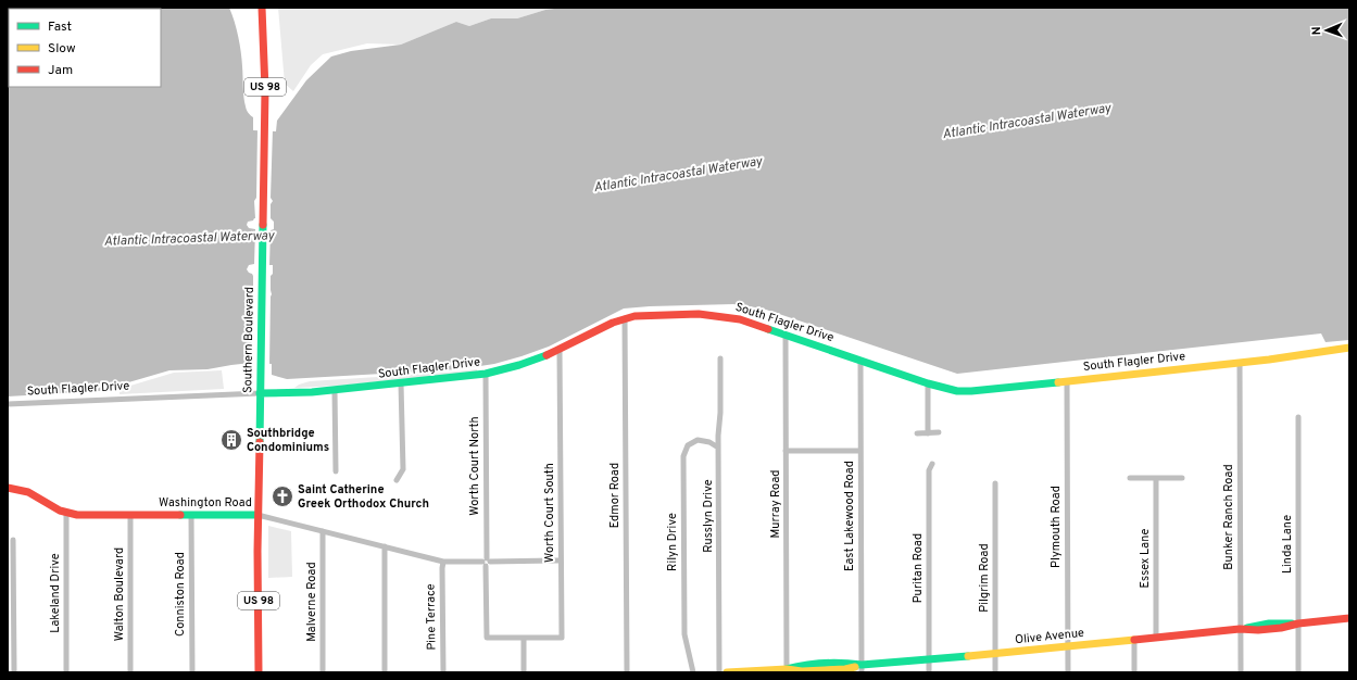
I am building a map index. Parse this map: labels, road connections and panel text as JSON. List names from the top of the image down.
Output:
{
  "streets": {
    "street": [
      "US 98",
      "South Flagler Drive",
      "Southern Boulevard",
      "Worth Court North",
      "Edmor Road",
      "Washington Road",
      "Murray Road",
      "Worth Court South",
      "Russlyn Drive",
      "East Lakewood Road",
      "Bunker Ranch Road",
      "Plymouth Road",
      "Rilyn Drive",
      "Linda Lane",
      "Essex Lane",
      "Puritan Road",
      "Pilgrim Road",
      "Lakeland Drive",
      "Walton Boulevard",
      "Conniston Road",
      "Malverne Road",
      "Pine Terrace",
      "Olive Avenue"
    ]
  },
  "crossings": [
    ["South Flagler Drive", "Southern Boulevard"],
    ["South Flagler Drive", "Worth Court North"],
    ["South Flagler Drive", "Edmor Road"],
    ["South Flagler Drive", "Murray Road"],
    ["South Flagler Drive", "Worth Court South"],
    ["South Flagler Drive", "East Lakewood Road"],
    ["South Flagler Drive", "Bunker Ranch Road"],
    ["South Flagler Drive", "Plymouth Road"],
    ["Southern Boulevard", "Washington Road"],
    ["Worth Court North", "Washington Road"],
    ["Worth Court North", "Worth Court South"],
    ["Washington Road", "Worth Court South"],
    ["Washington Road", "Lakeland Drive"],
    ["Washington Road", "Walton Boulevard"],
    ["Washington Road", "Conniston Road"],
    ["Washington Road", "Malverne Road"],
    ["Washington Road", "Pine Terrace"],
    ["Murray Road", "Olive Avenue"],
    ["Russlyn Drive", "Rilyn Drive"],
    ["East Lakewood Road", "Olive Avenue"],
    ["Bunker Ranch Road", "Olive Avenue"],
    ["Plymouth Road", "Olive Avenue"],
    ["Linda Lane", "Olive Avenue"],
    ["Essex Lane", "Olive Avenue"],
    ["Puritan Road", "Olive Avenue"],
    ["Pilgrim Road", "Olive Avenue"]
  ],
  "water": ["Atlantic Intracoastal Waterway"],
  "places": {
    "building": ["Southbridge Condominiums"],
    "church": ["Saint Catherine Greek Orthodox Church"]
  },
  "legend": ["Fast", "Slow", "Jam"],
  "north": "left"
}
